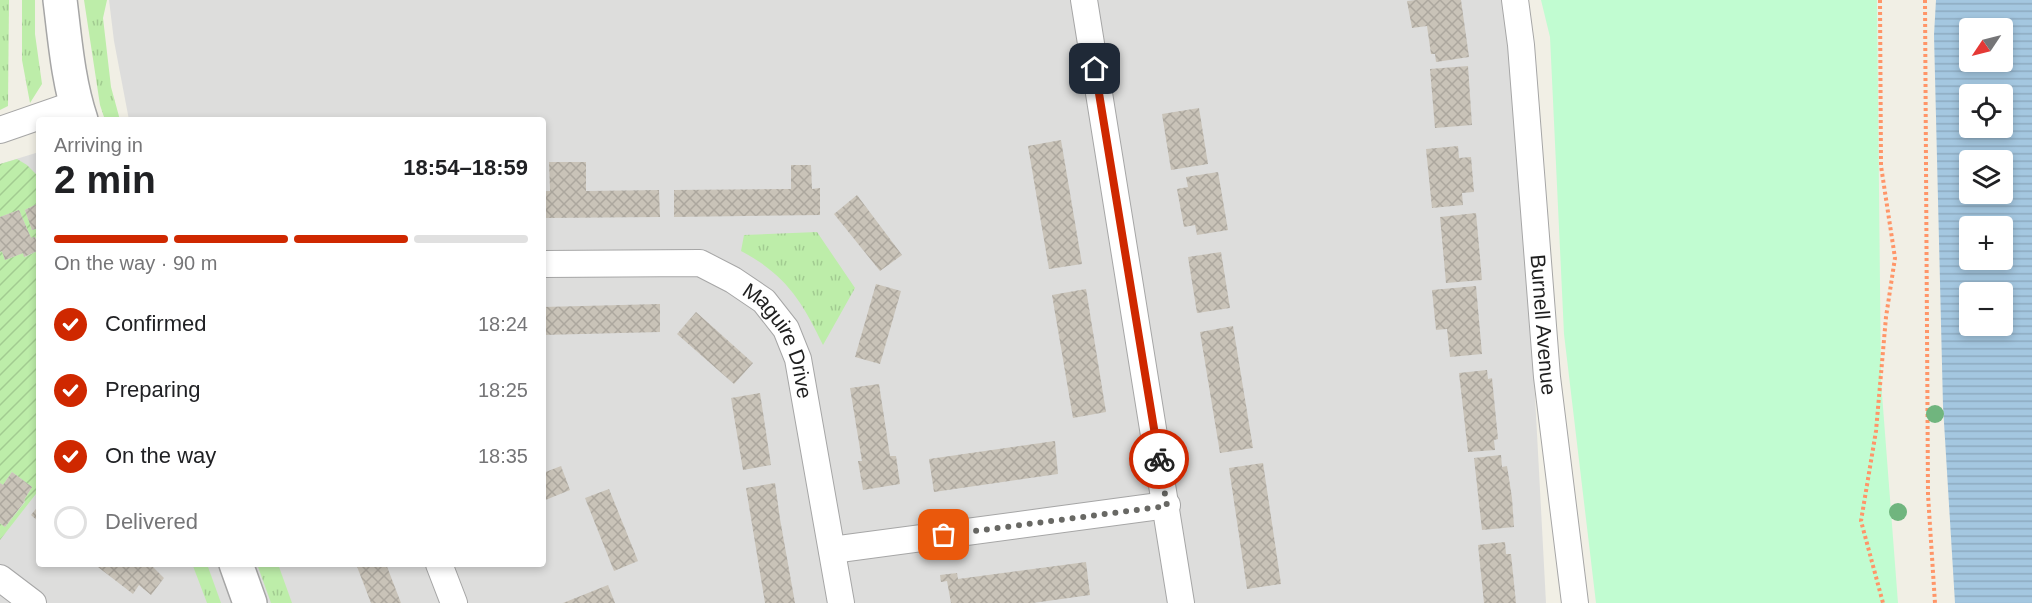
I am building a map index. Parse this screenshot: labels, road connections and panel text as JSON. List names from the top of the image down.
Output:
{
  "streets": {
    "street": ["Burnell Avenue", "Maguire Drive"]
  },
  "north": "bottom left",
  "page": {
    "map_buttons": ["+", "−"],
    "heading": ["2 min", "Arriving in", "18:54–18:59"],
    "bar": "On the way · 90 m",
    "list": [
      ["Confirmed", "18:24"],
      ["Preparing", "18:25"],
      ["On the way", "18:35"],
      "Delivered"
    ]
  }
}
